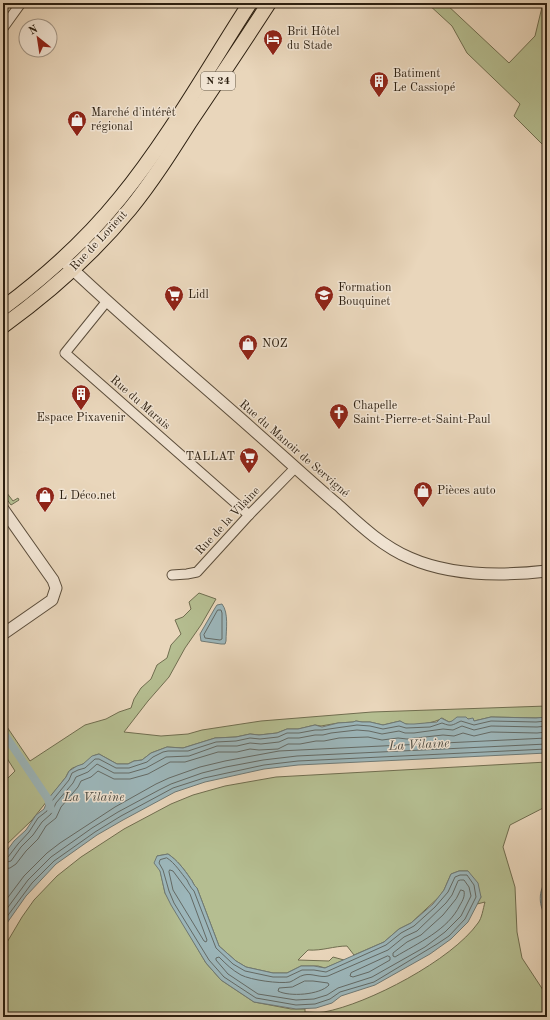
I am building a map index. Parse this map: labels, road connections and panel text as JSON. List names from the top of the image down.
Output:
{
  "streets": {
    "main road": ["N 24", "Rue de Lorient"],
    "street": ["Rue du Marais", "Rue du Manoir de Servigné", "Rue de la Vilaine"]
  },
  "crossings": [
    ["Rue de Lorient", "Rue du Manoir de Servigné"],
    ["Rue du Marais", "Rue du Manoir de Servigné"],
    ["Rue du Marais", "Rue de la Vilaine"],
    ["Rue du Manoir de Servigné", "Rue de la Vilaine"]
  ],
  "water": ["La Vilaine"],
  "places": {
    "hotel": ["Brit Hôtel du Stade"],
    "building": ["Batiment Le Cassiopé", "Espace Pixavenir"],
    "shop": [
      "Marché d'intérêt régional",
      "NOZ",
      "Pièces auto",
      "L Déco.net"
    ],
    "supermarket": ["Lidl", "TALLAT"],
    "school or university": ["Formation Bouquinet"],
    "church": ["Chapelle Saint-Pierre-et-Saint-Paul"]
  },
  "north": "top left"
}
